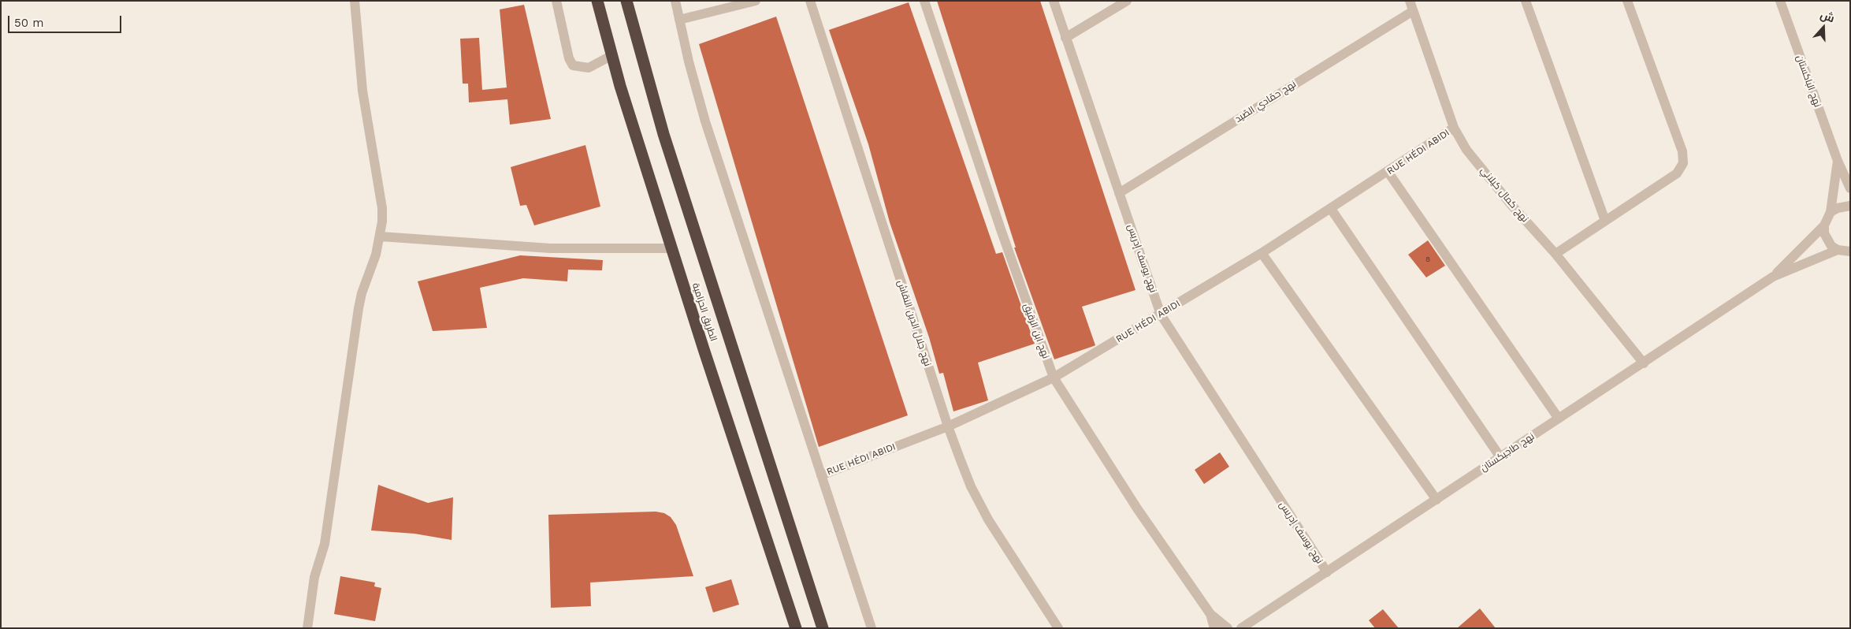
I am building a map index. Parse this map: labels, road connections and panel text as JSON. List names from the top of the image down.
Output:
{
  "streets": {
    "highway": ["الطريق الحزامية"],
    "street": [
      "نهج الباكستان",
      "نهج حمّادي الصّيد",
      "RUE HÉDI ABIDI",
      "نهج كمال كيلاني",
      "نهج يوسف إدريس",
      "نهج جلال الدين النقاش",
      "نهج ابن الرقيق",
      "نهج طاجيكستان"
    ]
  },
  "crossings": [
    ["نهج حمّادي الصّيد", "نهج كمال كيلاني"],
    ["نهج حمّادي الصّيد", "نهج يوسف إدريس"],
    ["RUE HÉDI ABIDI", "نهج كمال كيلاني"],
    ["RUE HÉDI ABIDI", "نهج يوسف إدريس"],
    ["RUE HÉDI ABIDI", "نهج جلال الدين النقاش"],
    ["RUE HÉDI ABIDI", "نهج ابن الرقيق"],
    ["نهج كمال كيلاني", "نهج طاجيكستان"],
    ["نهج يوسف إدريس", "نهج طاجيكستان"]
  ],
  "house_numbers": ["8"],
  "scale_bar": "50 m",
  "north": "top"
}
